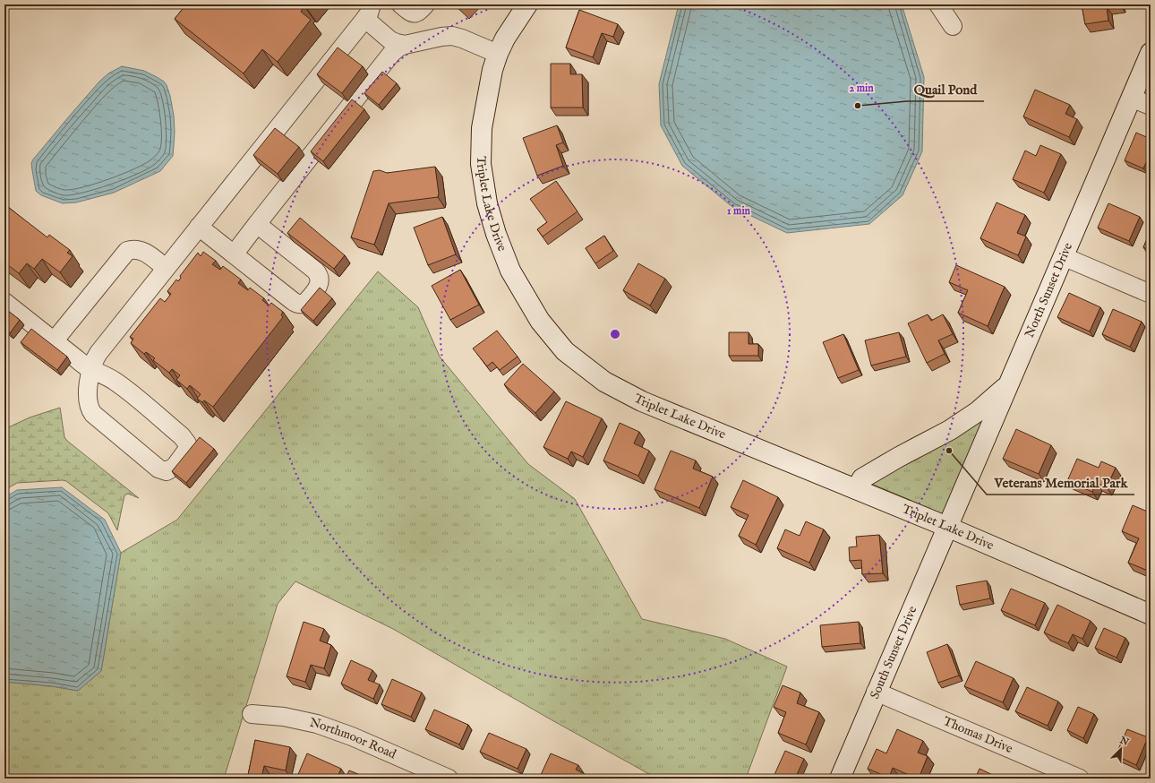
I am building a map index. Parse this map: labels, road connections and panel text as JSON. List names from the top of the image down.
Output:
{
  "streets": {
    "street": [
      "Triplet Lake Drive",
      "North Sunset Drive",
      "South Sunset Drive",
      "Thomas Drive",
      "Northmoor Road"
    ]
  },
  "crossings": [
    ["Triplet Lake Drive", "North Sunset Drive"],
    ["Triplet Lake Drive", "South Sunset Drive"],
    ["North Sunset Drive", "South Sunset Drive"],
    ["South Sunset Drive", "Thomas Drive"]
  ],
  "places": ["Quail Pond", "Veterans Memorial Park"],
  "north": "top right",
  "rings": ["2 min", "1 min"]
}
